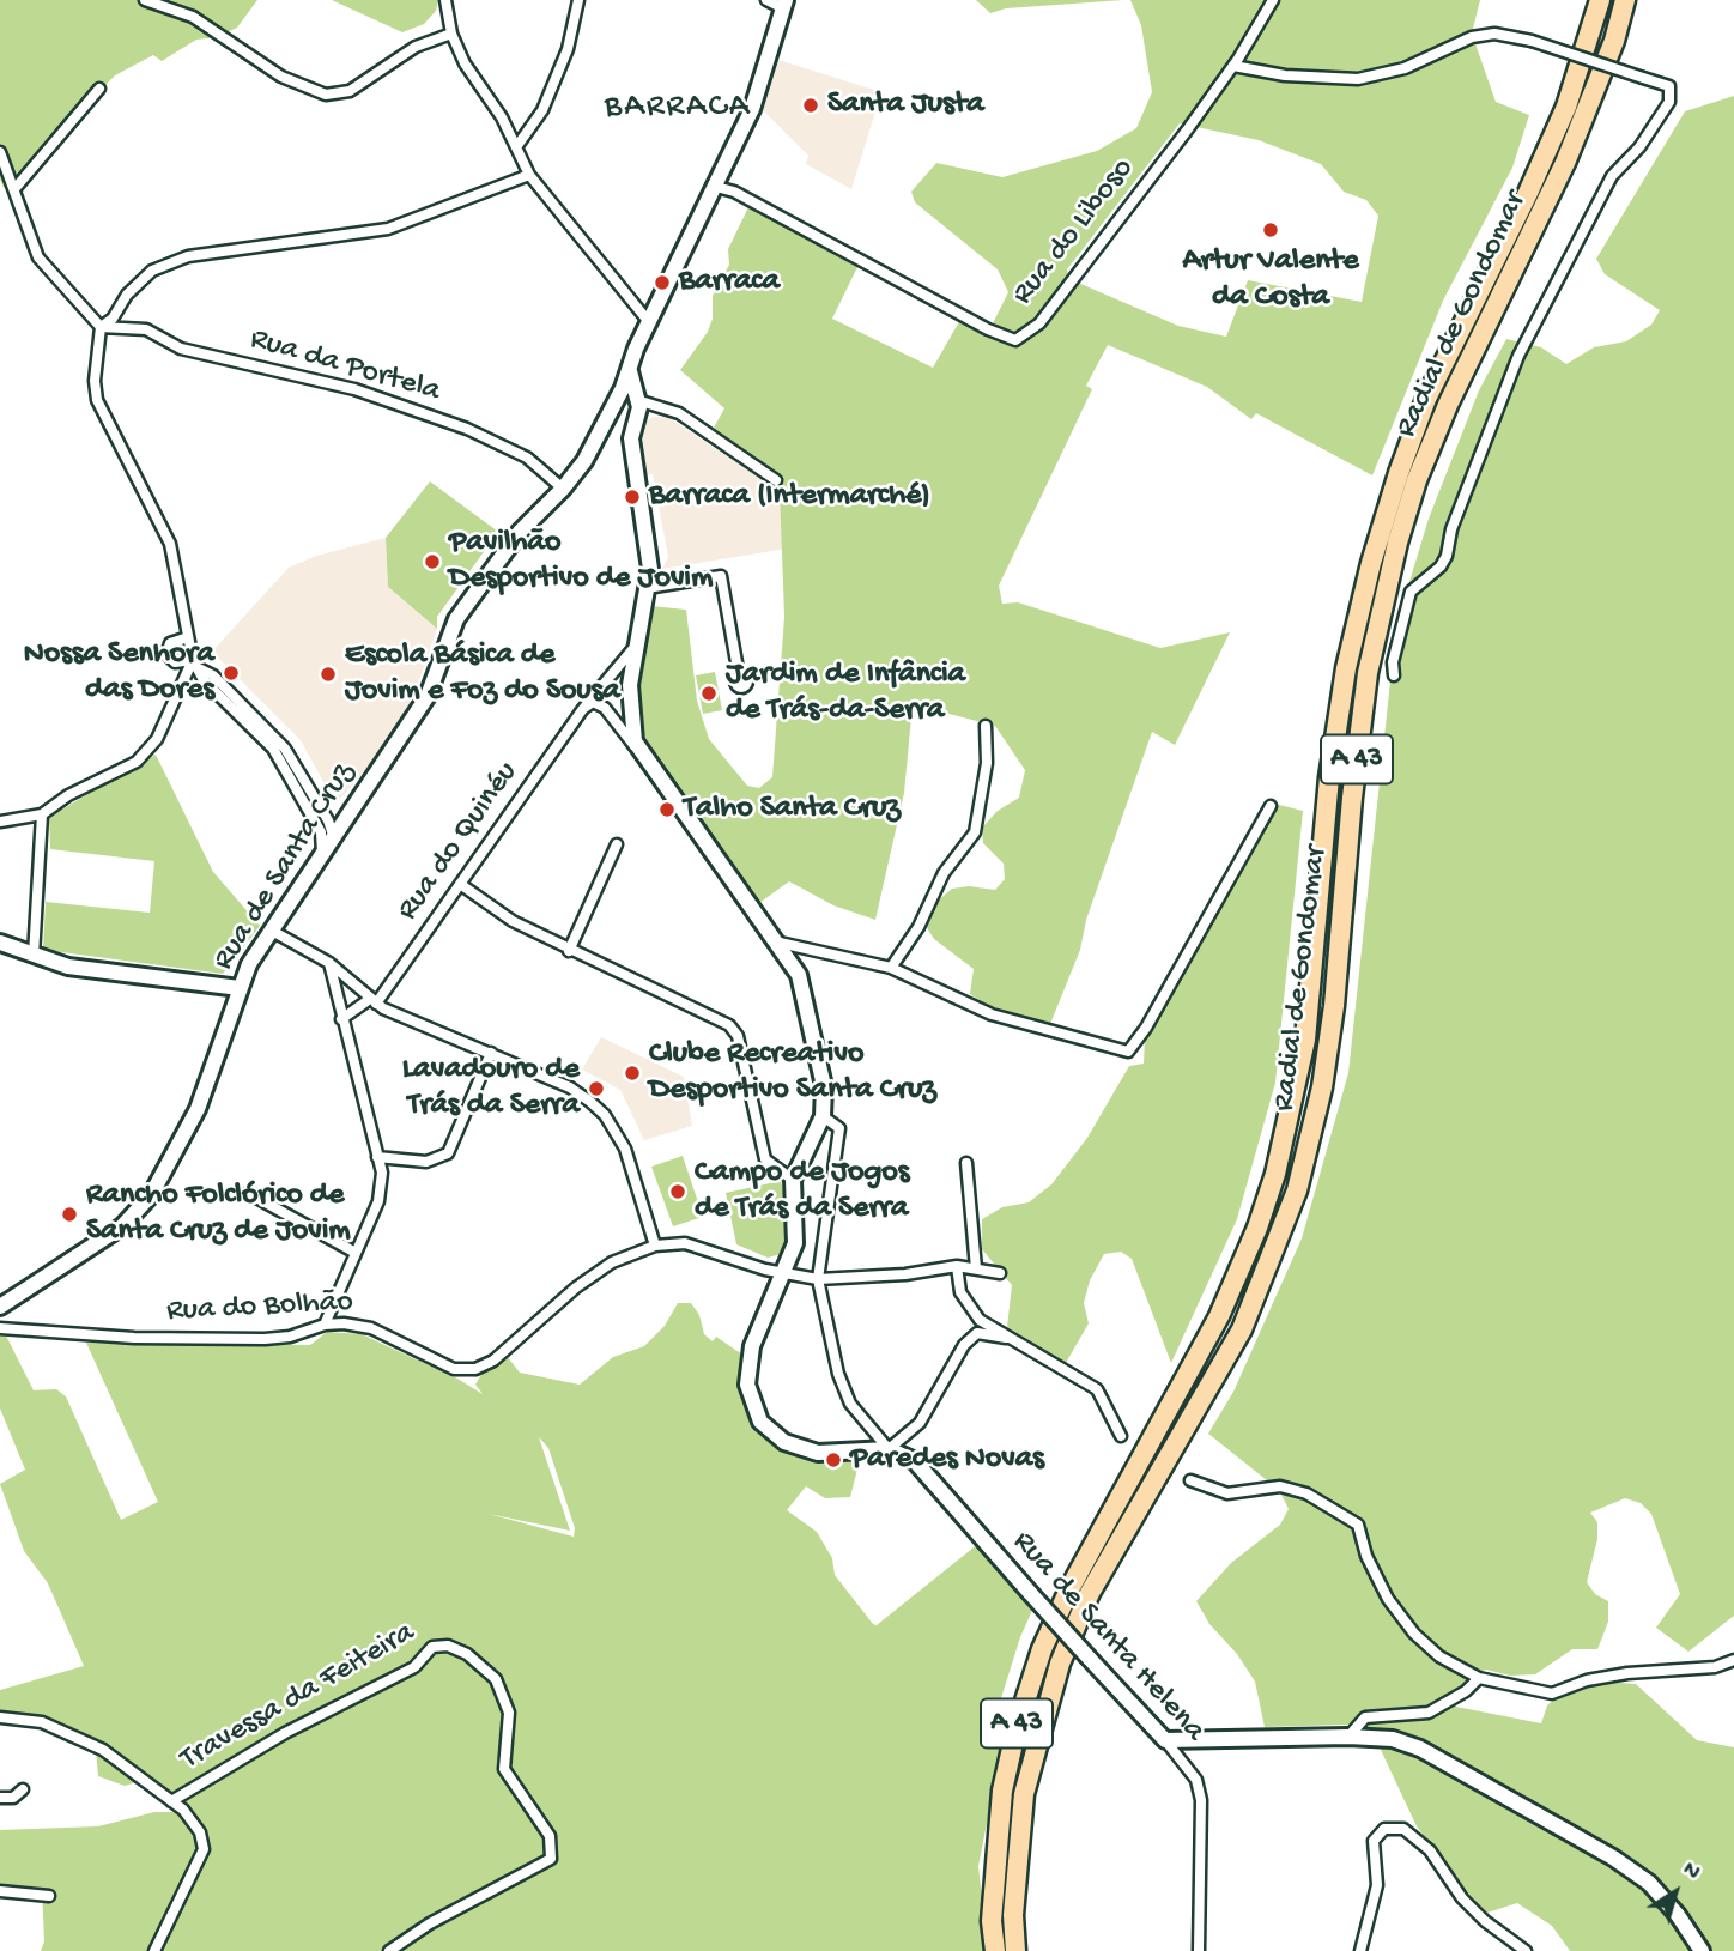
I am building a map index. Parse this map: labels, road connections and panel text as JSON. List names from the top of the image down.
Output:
{
  "streets": {
    "highway": ["Radial de Gondomar", "A 43"],
    "main road": ["Rua de Santa Cruz", "Rua de Santa Helena"],
    "street": [
      "Rua do Liboso",
      "Rua da Portela",
      "Rua do Quinéu",
      "Rua do Bolhão",
      "Travessa da Feiteira"
    ]
  },
  "crossings": [
    ["Rua do Liboso", "Rua de Santa Cruz"],
    ["Rua da Portela", "Rua de Santa Cruz"]
  ],
  "districts": ["BARRACA"],
  "places": [
    "Santa Justa",
    "Artur Valente da Costa",
    "Barraca",
    "Barraca (Intermarché)",
    "Pavilhão Desportivo de Jovim",
    "Nossa Senhora das Dores",
    "Escola Básica de Jovim e Foz do Sousa",
    "Jardim de Infância de Trás-da-Serra",
    "Talho Santa Cruz",
    "Clube Recreativo Desportivo Santa Cruz",
    "Lavadouro de Trás da Serra",
    "Campo de Jogos de Trás da Serra",
    "Rancho Folclórico de Santa Cruz de Jovim",
    "Paredes Novas"
  ],
  "north": "top right"
}
